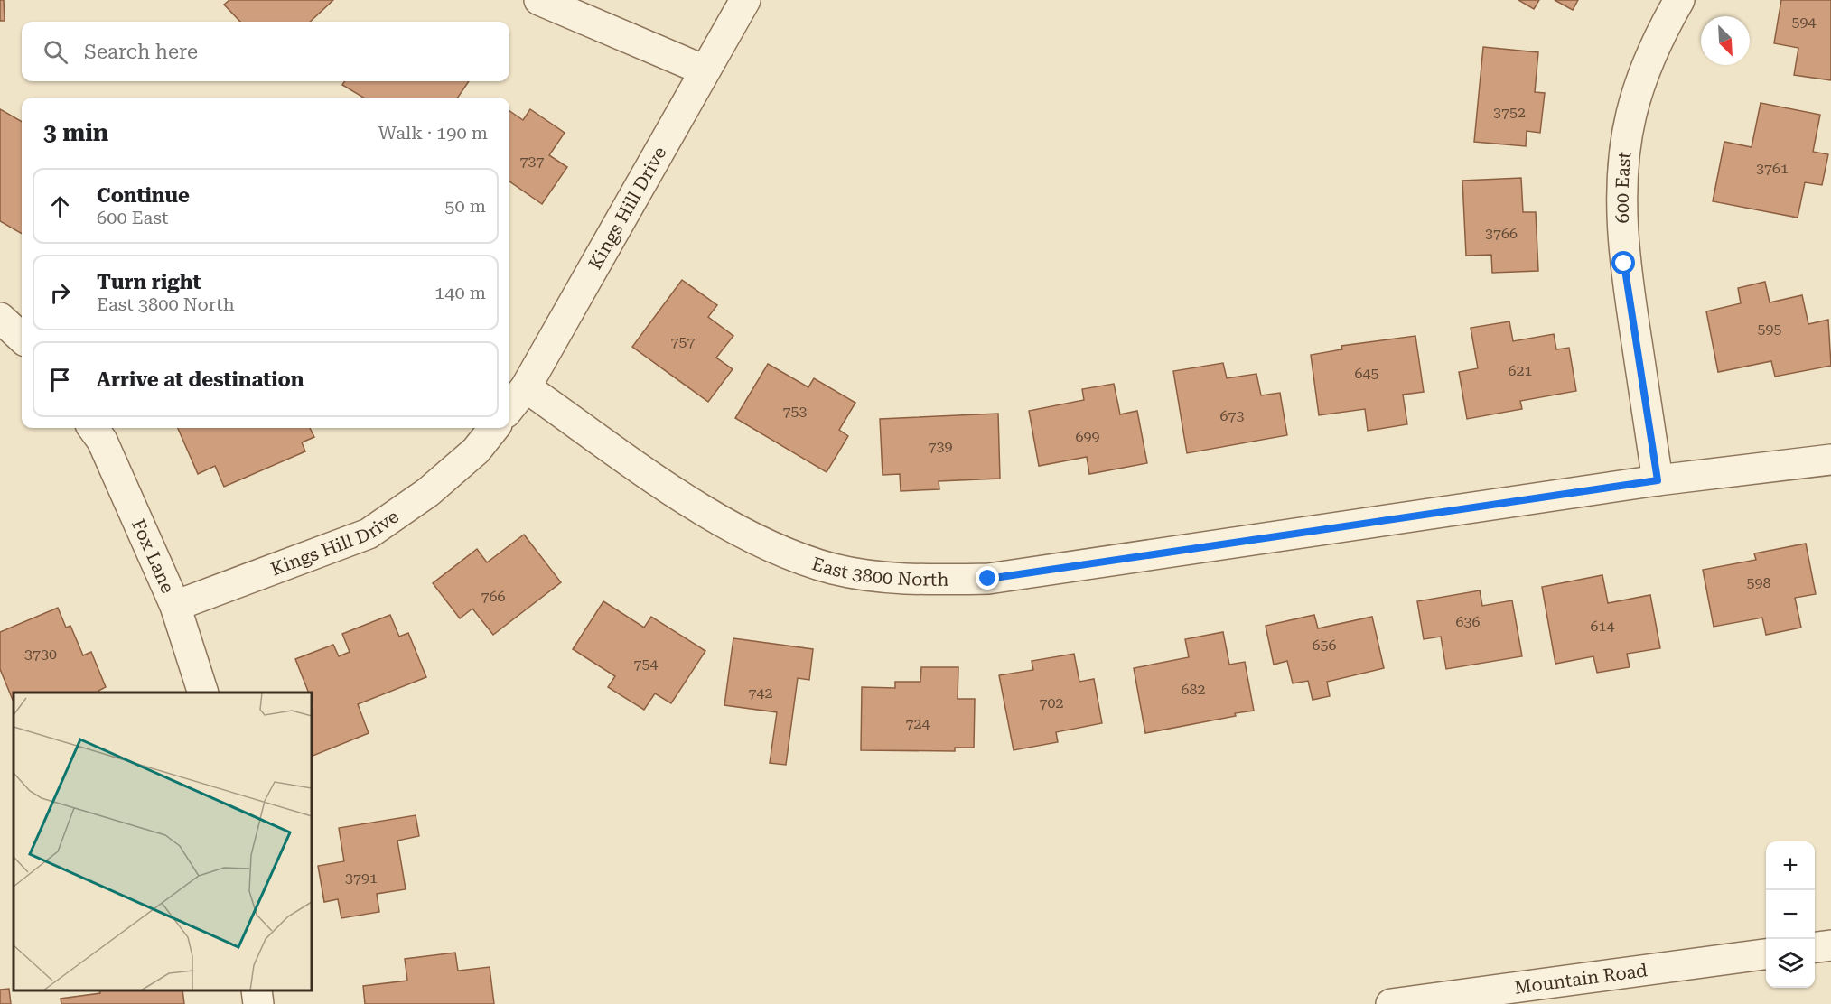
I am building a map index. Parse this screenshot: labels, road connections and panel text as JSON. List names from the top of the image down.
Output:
{
  "streets": {
    "street": [
      "600 East",
      "Kings Hill Drive",
      "Fox Lane",
      "East 3800 North",
      "Mountain Road"
    ]
  },
  "crossings": [
    ["600 East", "East 3800 North"],
    ["Kings Hill Drive", "Fox Lane"],
    ["Kings Hill Drive", "East 3800 North"]
  ],
  "house_numbers": [
    "594",
    "3752",
    "737",
    "3761",
    "3766",
    "595",
    "757",
    "621",
    "645",
    "753",
    "673",
    "699",
    "739",
    "598",
    "766",
    "636",
    "614",
    "656",
    "3730",
    "754",
    "682",
    "742",
    "702",
    "724",
    "3791"
  ],
  "north": "bottom right",
  "page": {
    "search": "Search here",
    "heading": ["3 min", "Walk · 190 m"],
    "list": [
      ["Continue", "600 East", "50 m"],
      ["Turn right", "East 3800 North", "140 m"],
      "Arrive at destination"
    ],
    "map_buttons": ["+", "−"]
  }
}
